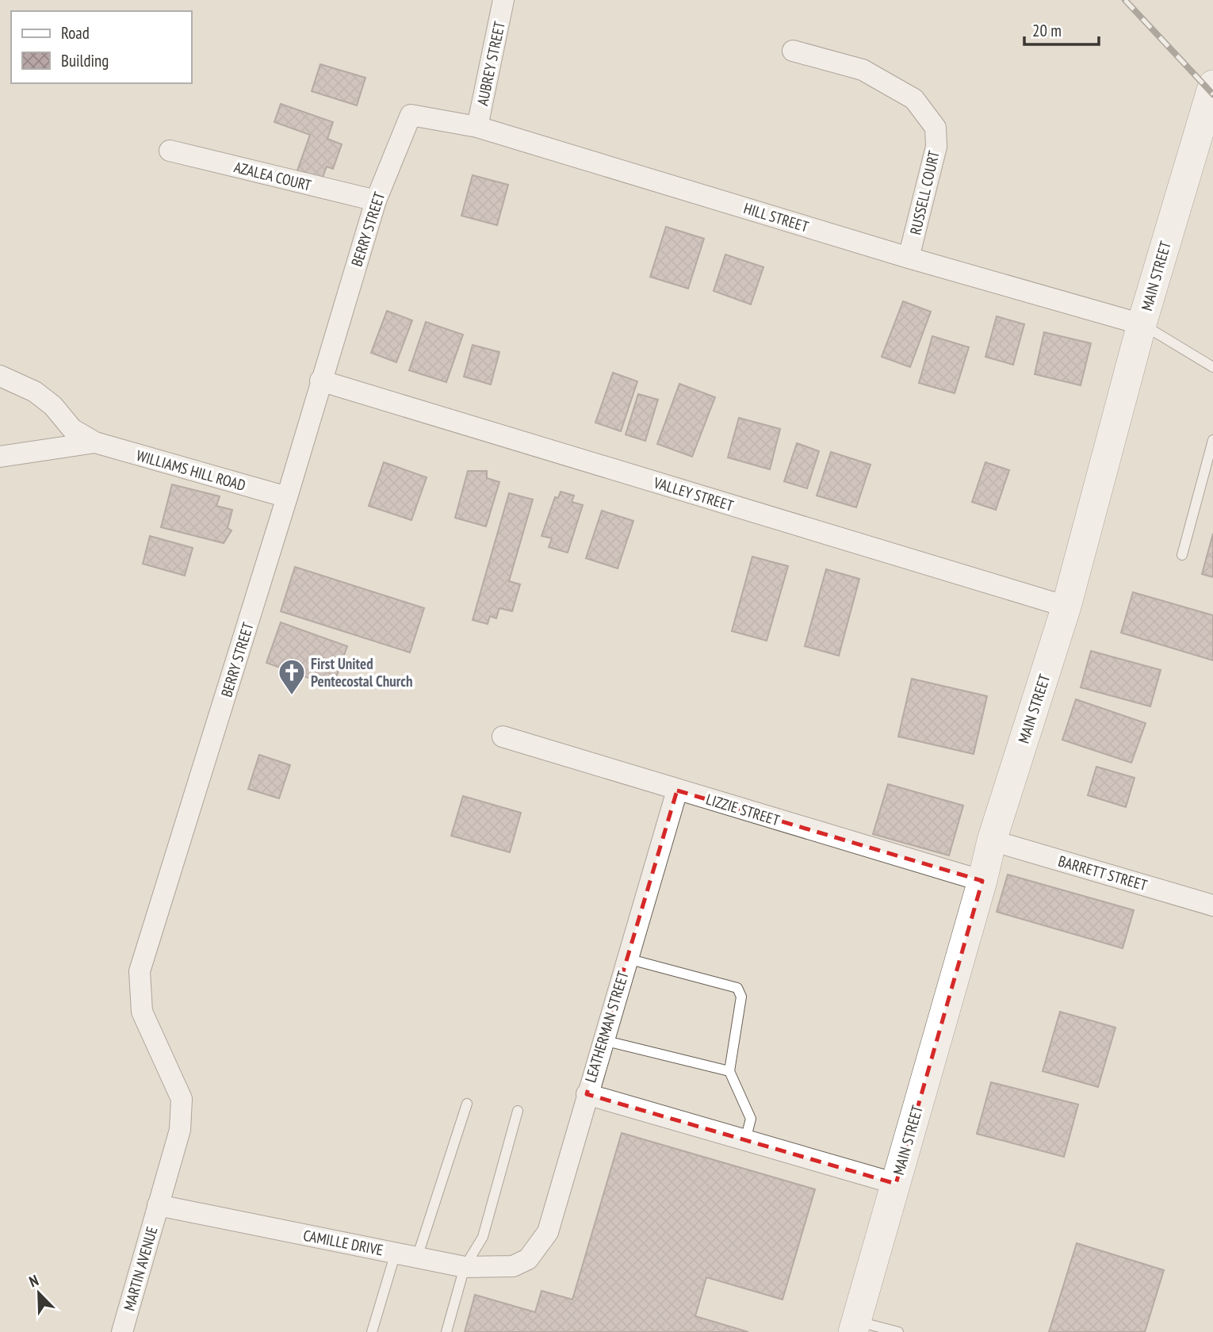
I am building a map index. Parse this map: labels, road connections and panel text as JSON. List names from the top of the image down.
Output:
{
  "streets": {
    "main road": ["MAIN STREET"],
    "street": [
      "AUBREY STREET",
      "AZALEA COURT",
      "RUSSELL COURT",
      "HILL STREET",
      "BERRY STREET",
      "WILLIAMS HILL ROAD",
      "VALLEY STREET",
      "LIZZIE STREET",
      "BARRETT STREET",
      "LEATHERMAN STREET",
      "CAMILLE DRIVE",
      "MARTIN AVENUE"
    ]
  },
  "crossings": [
    ["AUBREY STREET", "HILL STREET"],
    ["AZALEA COURT", "BERRY STREET"],
    ["RUSSELL COURT", "HILL STREET"],
    ["HILL STREET", "BERRY STREET"],
    ["HILL STREET", "MAIN STREET"],
    ["BERRY STREET", "WILLIAMS HILL ROAD"],
    ["BERRY STREET", "VALLEY STREET"],
    ["BERRY STREET", "CAMILLE DRIVE"],
    ["BERRY STREET", "MARTIN AVENUE"],
    ["MAIN STREET", "VALLEY STREET"],
    ["MAIN STREET", "LIZZIE STREET"],
    ["MAIN STREET", "BARRETT STREET"],
    ["LIZZIE STREET", "LEATHERMAN STREET"],
    ["LEATHERMAN STREET", "CAMILLE DRIVE"],
    ["CAMILLE DRIVE", "MARTIN AVENUE"]
  ],
  "places": {
    "church": ["First United Pentecostal Church"]
  },
  "legend": ["Road", "Building"],
  "scale_bar": "20 m",
  "north": "top left"
}
